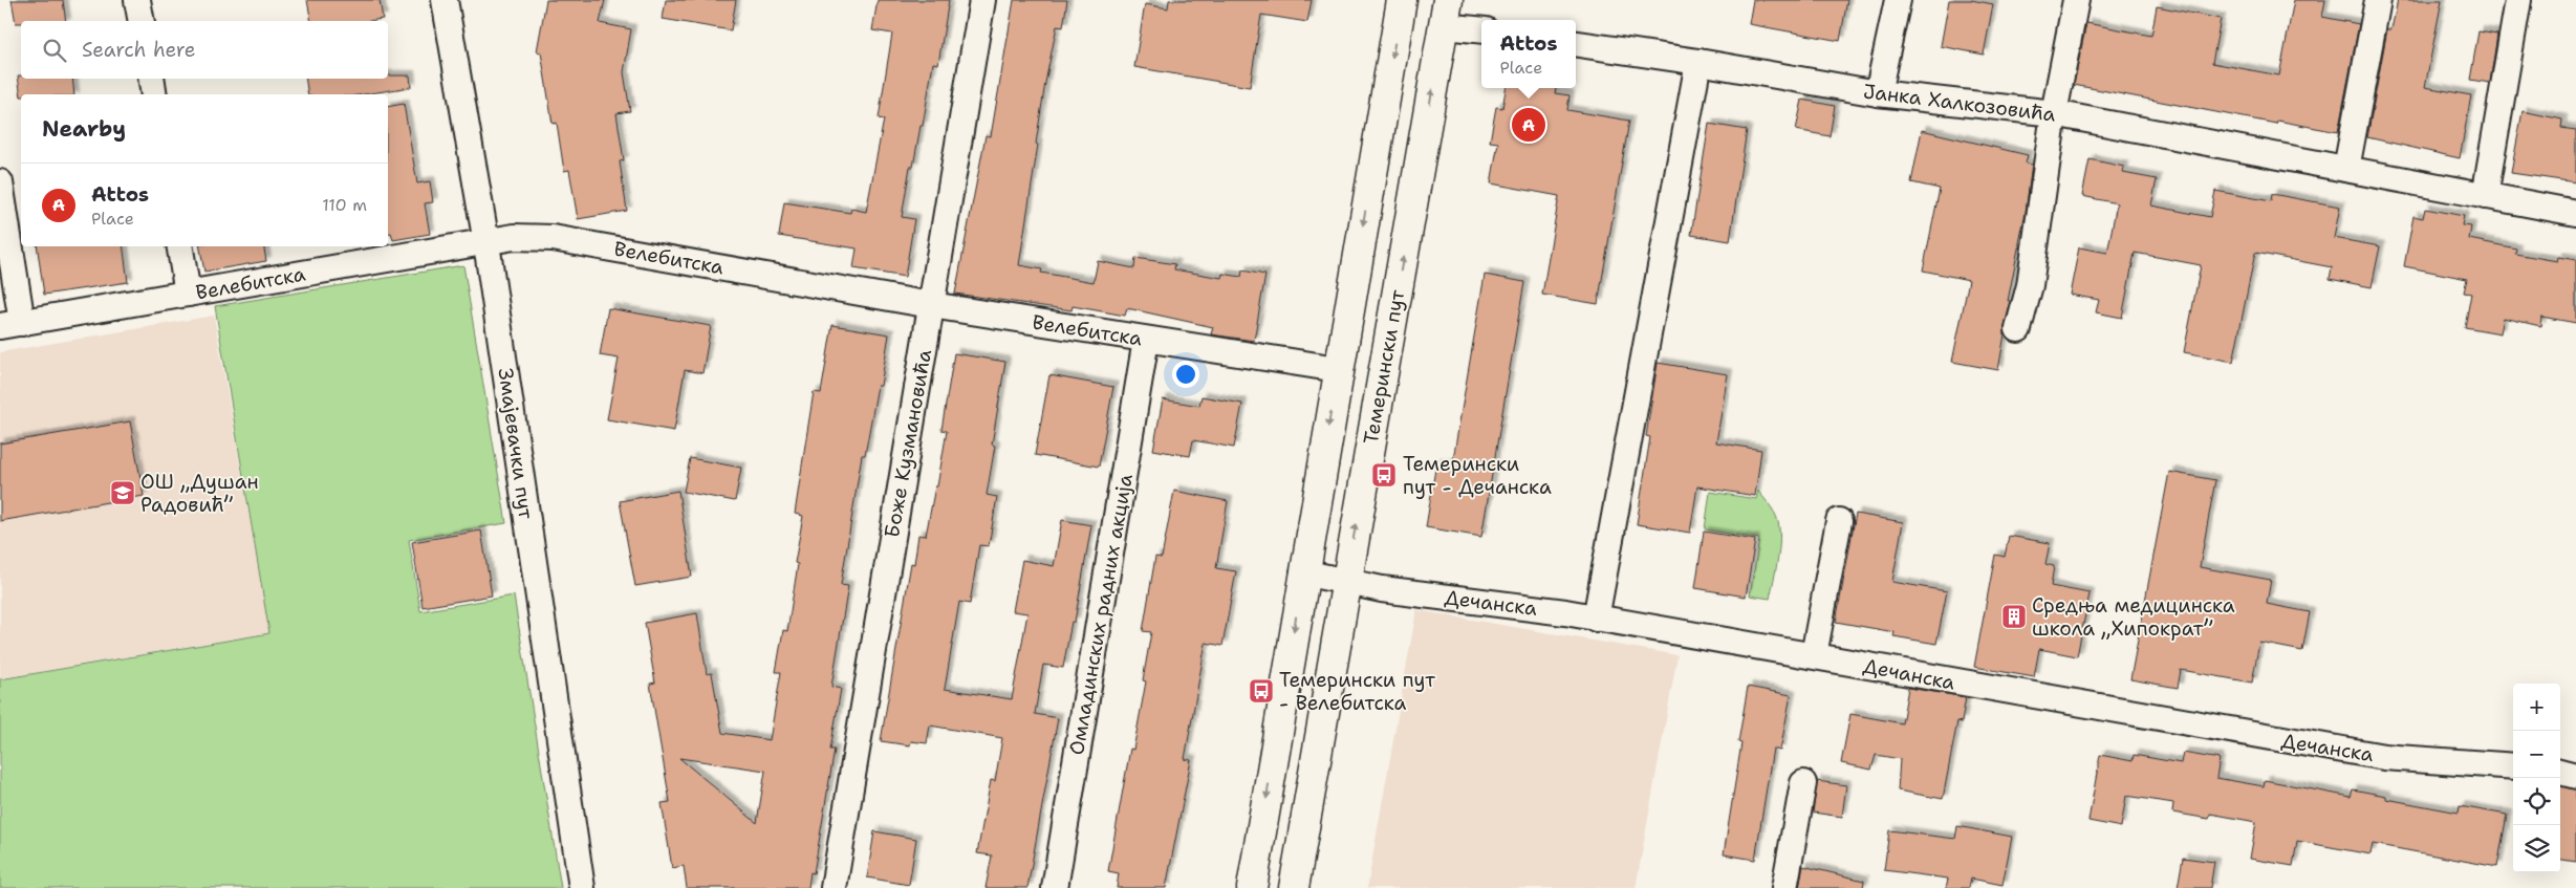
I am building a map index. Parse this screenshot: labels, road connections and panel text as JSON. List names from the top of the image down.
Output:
{
  "streets": {
    "main road": ["Темерински пут"],
    "street": [
      "Јанка Халкозовића",
      "Велебитска",
      "Змајевачки пут",
      "Боже Кузмановића",
      "Дечанска",
      "Омладинских радних акција"
    ]
  },
  "crossings": [
    ["Велебитска", "Змајевачки пут"],
    ["Велебитска", "Боже Кузмановића"],
    ["Велебитска", "Омладинских радних акција"],
    ["Темерински пут", "Дечанска"]
  ],
  "places": {
    "bus stop": ["Темерински пут - Дечанска", "Темерински пут - Велебитска"],
    "school or university": ["ОШ „Душан Радовић”"],
    "building": ["Средња медицинска школа „Хипократ”"]
  },
  "page": {
    "popup": ["Attos", "Place"],
    "search": "Search here",
    "heading": "Nearby",
    "pins": "A",
    "list": [
      {
        "mark": "A",
        "name": "Attos",
        "note": "Place",
        "value": "110 m"
      }
    ],
    "map_buttons": ["+", "−"]
  }
}
